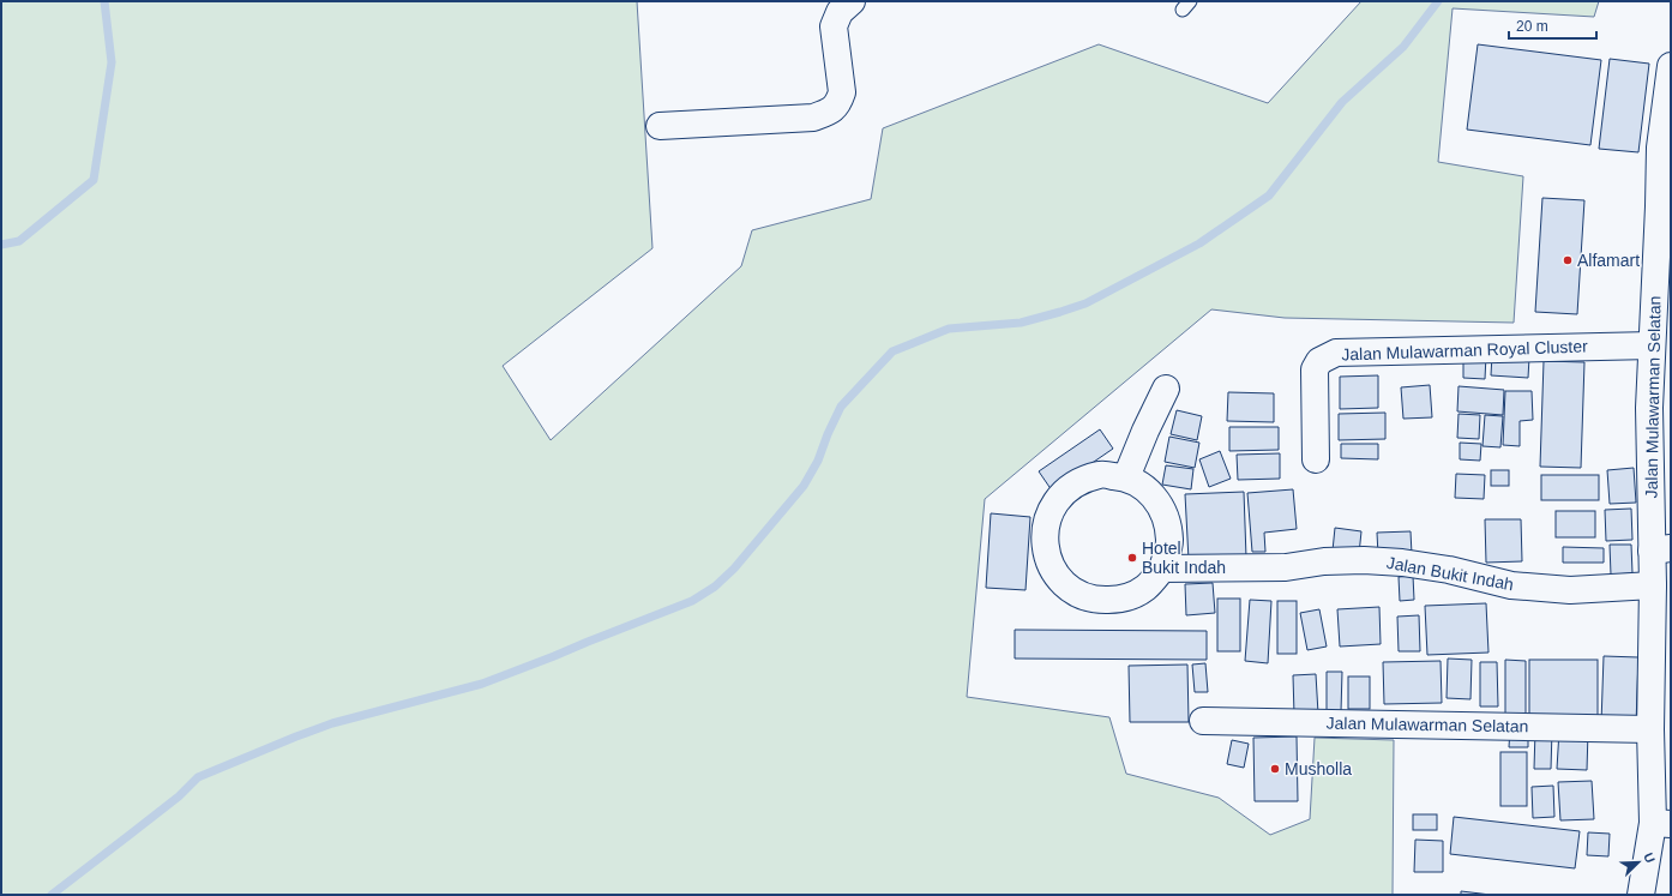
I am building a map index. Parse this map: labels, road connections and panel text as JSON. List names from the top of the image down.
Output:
{
  "streets": {
    "street": ["Jalan Mulawarman Royal Cluster", "Jalan Mulawarman Selatan", "Jalan Bukit Indah"]
  },
  "crossings": [
    ["Jalan Mulawarman Royal Cluster", "Jalan Mulawarman Selatan"],
    ["Jalan Mulawarman Selatan", "Jalan Bukit Indah"]
  ],
  "places": ["Alfamart", "Hotel Bukit Indah", "Musholla"],
  "scale_bar": "20 m",
  "north": "top right"
}
